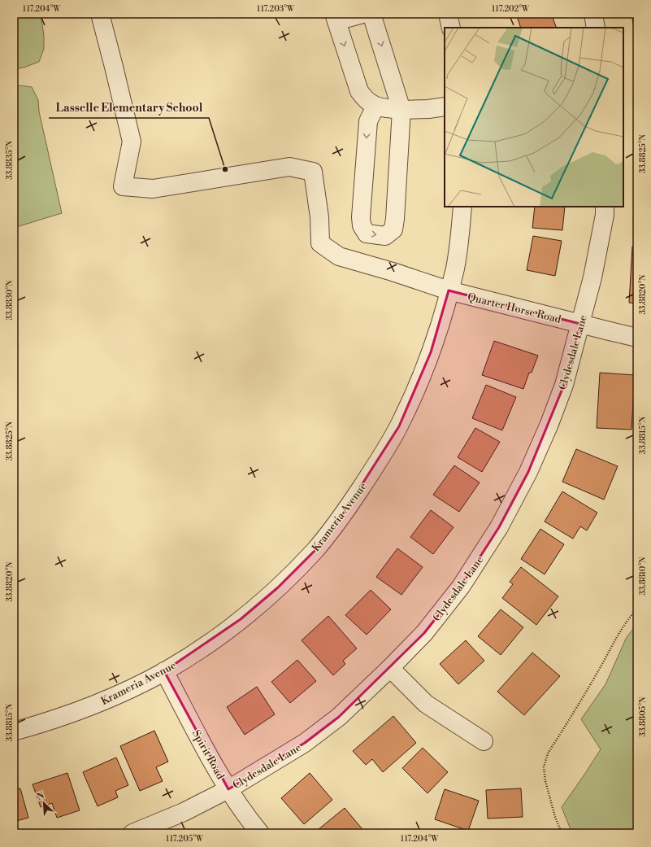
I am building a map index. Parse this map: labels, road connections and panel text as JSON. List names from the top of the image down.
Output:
{
  "streets": {
    "street": [
      "Quarter Horse Road",
      "Clydesdale Lane",
      "Krameria Avenue",
      "Spirit Road"
    ]
  },
  "crossings": [
    ["Quarter Horse Road", "Clydesdale Lane"],
    ["Quarter Horse Road", "Krameria Avenue"],
    ["Clydesdale Lane", "Spirit Road"],
    ["Krameria Avenue", "Spirit Road"]
  ],
  "places": ["Lasselle Elementary School"],
  "north": "top left",
  "coordinates": [
    "117.204°W",
    "117.203°W",
    "117.202°W",
    "33.8825°N",
    "33.8835°N",
    "33.8820°N",
    "33.8830°N",
    "33.8815°N",
    "33.8810°N",
    "33.8805°N",
    "117.205°W"
  ]
}
